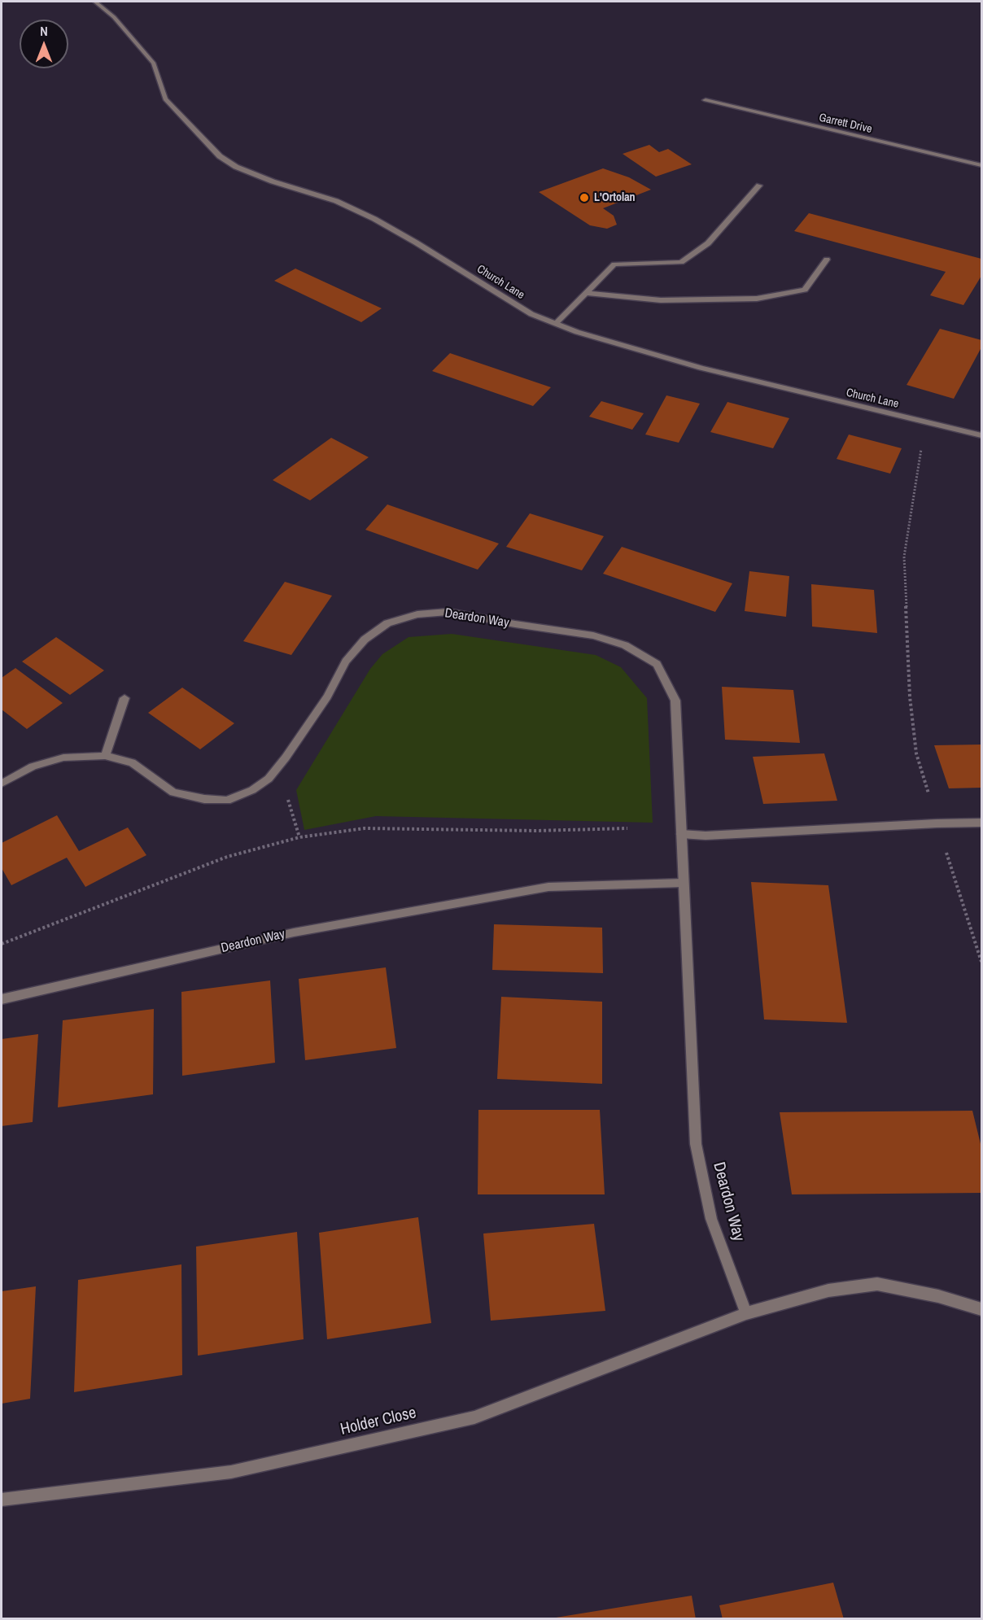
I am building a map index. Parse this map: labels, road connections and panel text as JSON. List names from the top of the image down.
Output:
{
  "streets": {
    "street": [
      "Garrett Drive",
      "Church Lane",
      "Deardon Way",
      "Holder Close"
    ]
  },
  "crossings": [
    ["Deardon Way", "Holder Close"]
  ],
  "places": ["L'Ortolan"],
  "north": "top"
}
